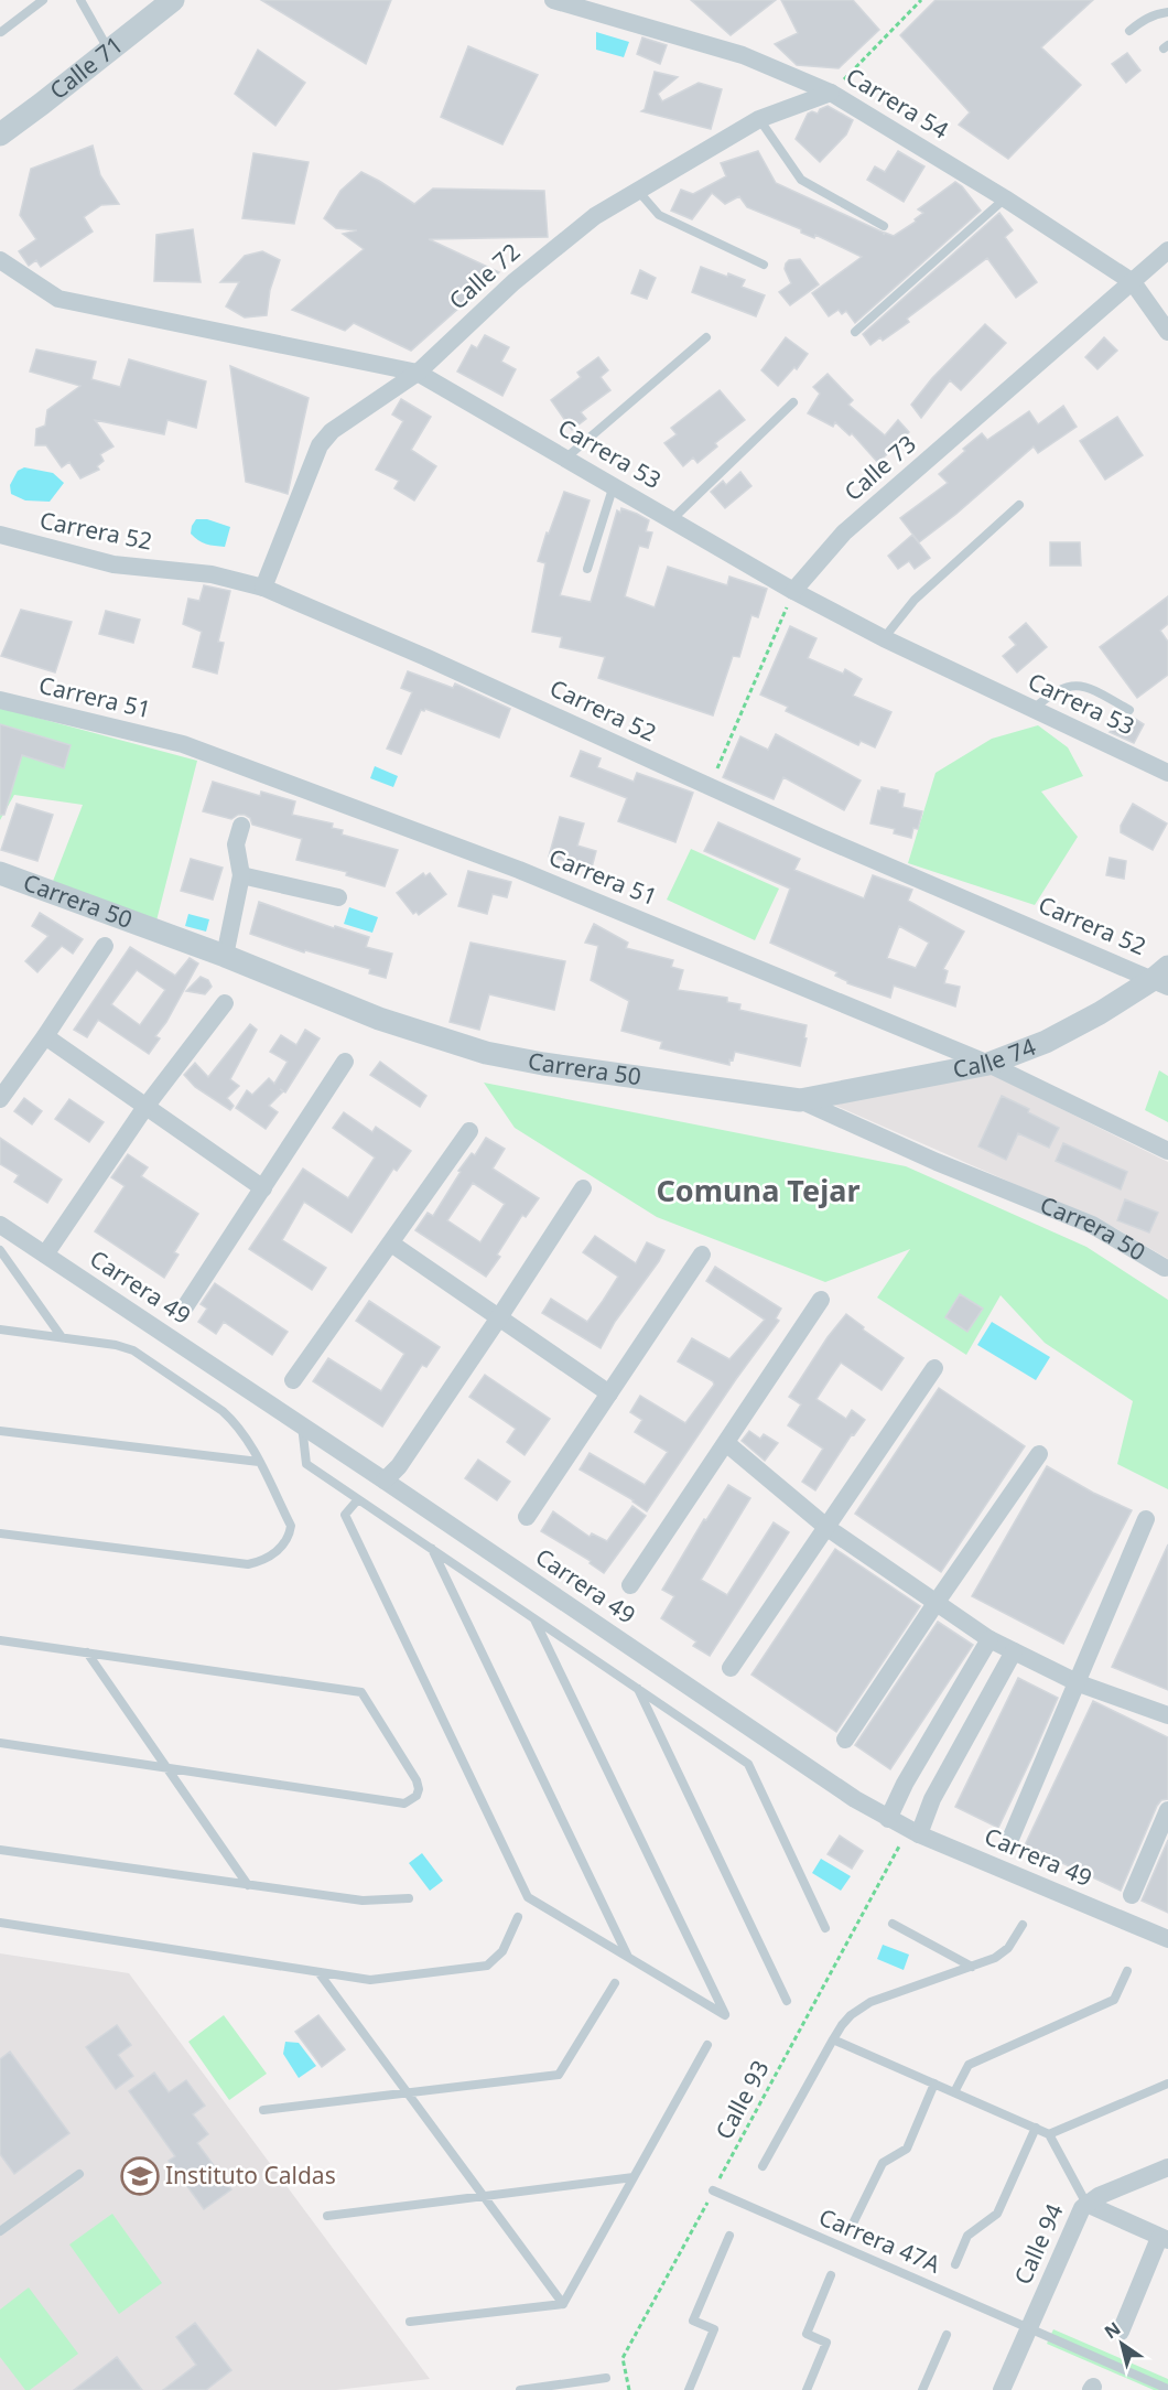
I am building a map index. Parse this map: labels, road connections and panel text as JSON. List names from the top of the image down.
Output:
{
  "streets": {
    "street": [
      "Calle 71",
      "Carrera 54",
      "Calle 72",
      "Carrera 53",
      "Calle 73",
      "Carrera 52",
      "Carrera 51",
      "Carrera 50",
      "Calle 74",
      "Carrera 49",
      "Calle 94"
    ],
    "lane": ["Carrera 47A"],
    "path": ["Calle 93"]
  },
  "crossings": [
    ["Carrera 54", "Calle 72"],
    ["Carrera 54", "Calle 73"],
    ["Calle 72", "Carrera 53"],
    ["Calle 72", "Carrera 52"],
    ["Carrera 53", "Calle 73"],
    ["Carrera 52", "Calle 74"],
    ["Carrera 51", "Calle 74"],
    ["Carrera 50", "Calle 74"],
    ["Carrera 49", "Calle 93"],
    ["Calle 93", "Carrera 47A"],
    ["Carrera 47A", "Calle 94"]
  ],
  "districts": ["Comuna Tejar"],
  "places": {
    "school or university": ["Instituto Caldas"]
  },
  "north": "top left"
}
